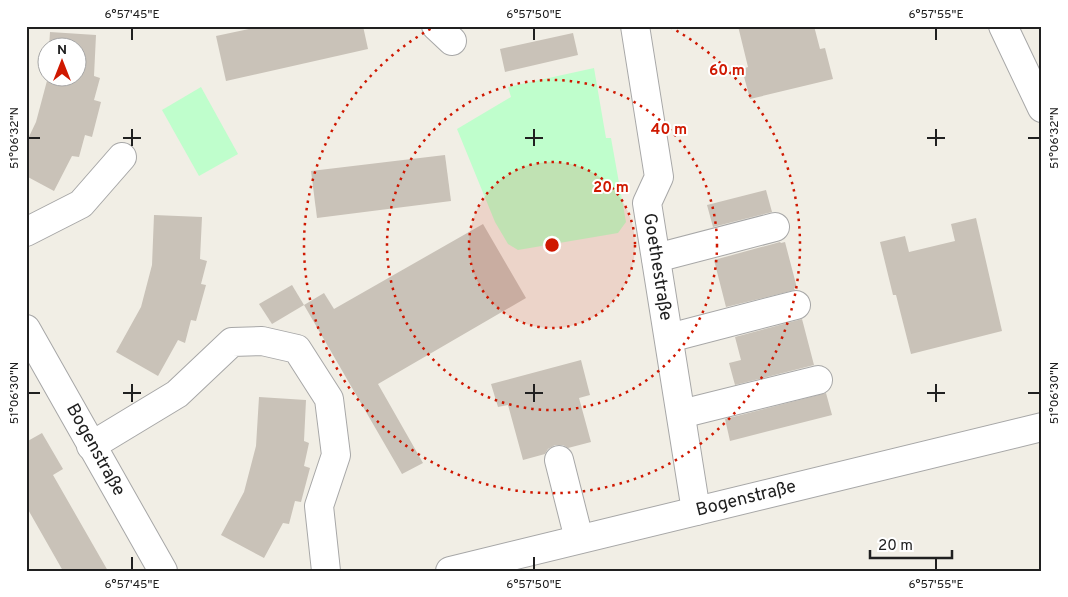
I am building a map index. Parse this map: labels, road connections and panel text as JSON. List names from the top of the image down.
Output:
{
  "streets": {
    "street": ["Goethestraße", "Bogenstraße"]
  },
  "crossings": [
    ["Goethestraße", "Bogenstraße"]
  ],
  "scale_bar": "20 m",
  "north": "top",
  "coordinates": [
    "6°57'45\"E",
    "6°57'50\"E",
    "6°57'55\"E",
    "51°06'32\"N",
    "51°06'30\"N"
  ],
  "rings": ["60 m", "40 m", "20 m"]
}
